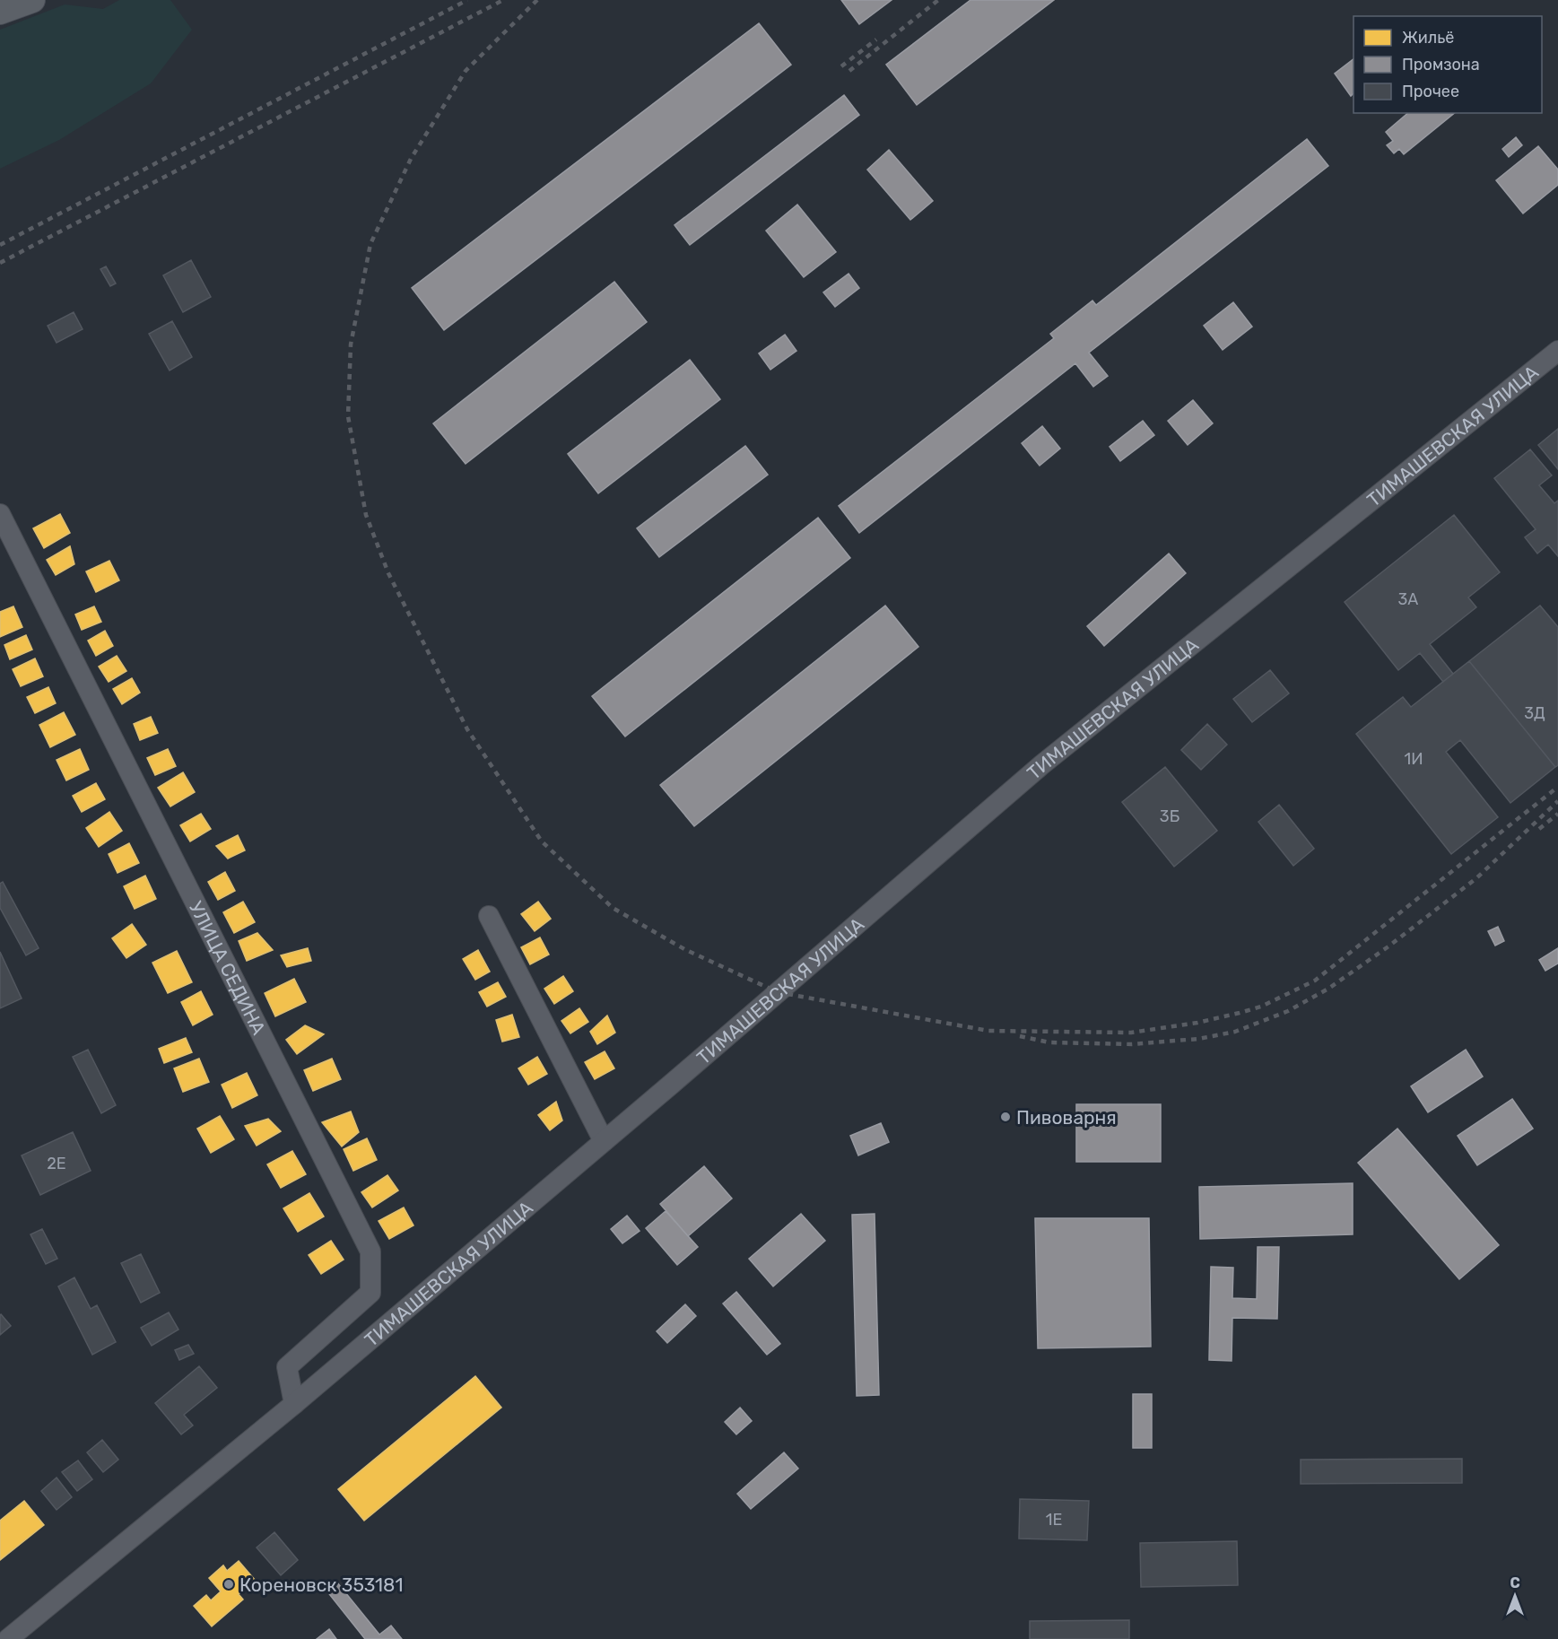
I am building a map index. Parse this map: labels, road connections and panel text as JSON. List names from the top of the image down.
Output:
{
  "streets": {
    "street": ["ТИМАШЕВСКАЯ УЛИЦА", "УЛИЦА СЕДИНА"]
  },
  "crossings": [
    ["ТИМАШЕВСКАЯ УЛИЦА", "УЛИЦА СЕДИНА"]
  ],
  "places": ["Пивоварня", "Кореновск 353181"],
  "house_numbers": [
    "3А",
    "3Д",
    "1И",
    "3Б",
    "2Е",
    "1Е"
  ],
  "legend": ["Жильё", "Промзона", "Прочее"],
  "north": "top"
}
